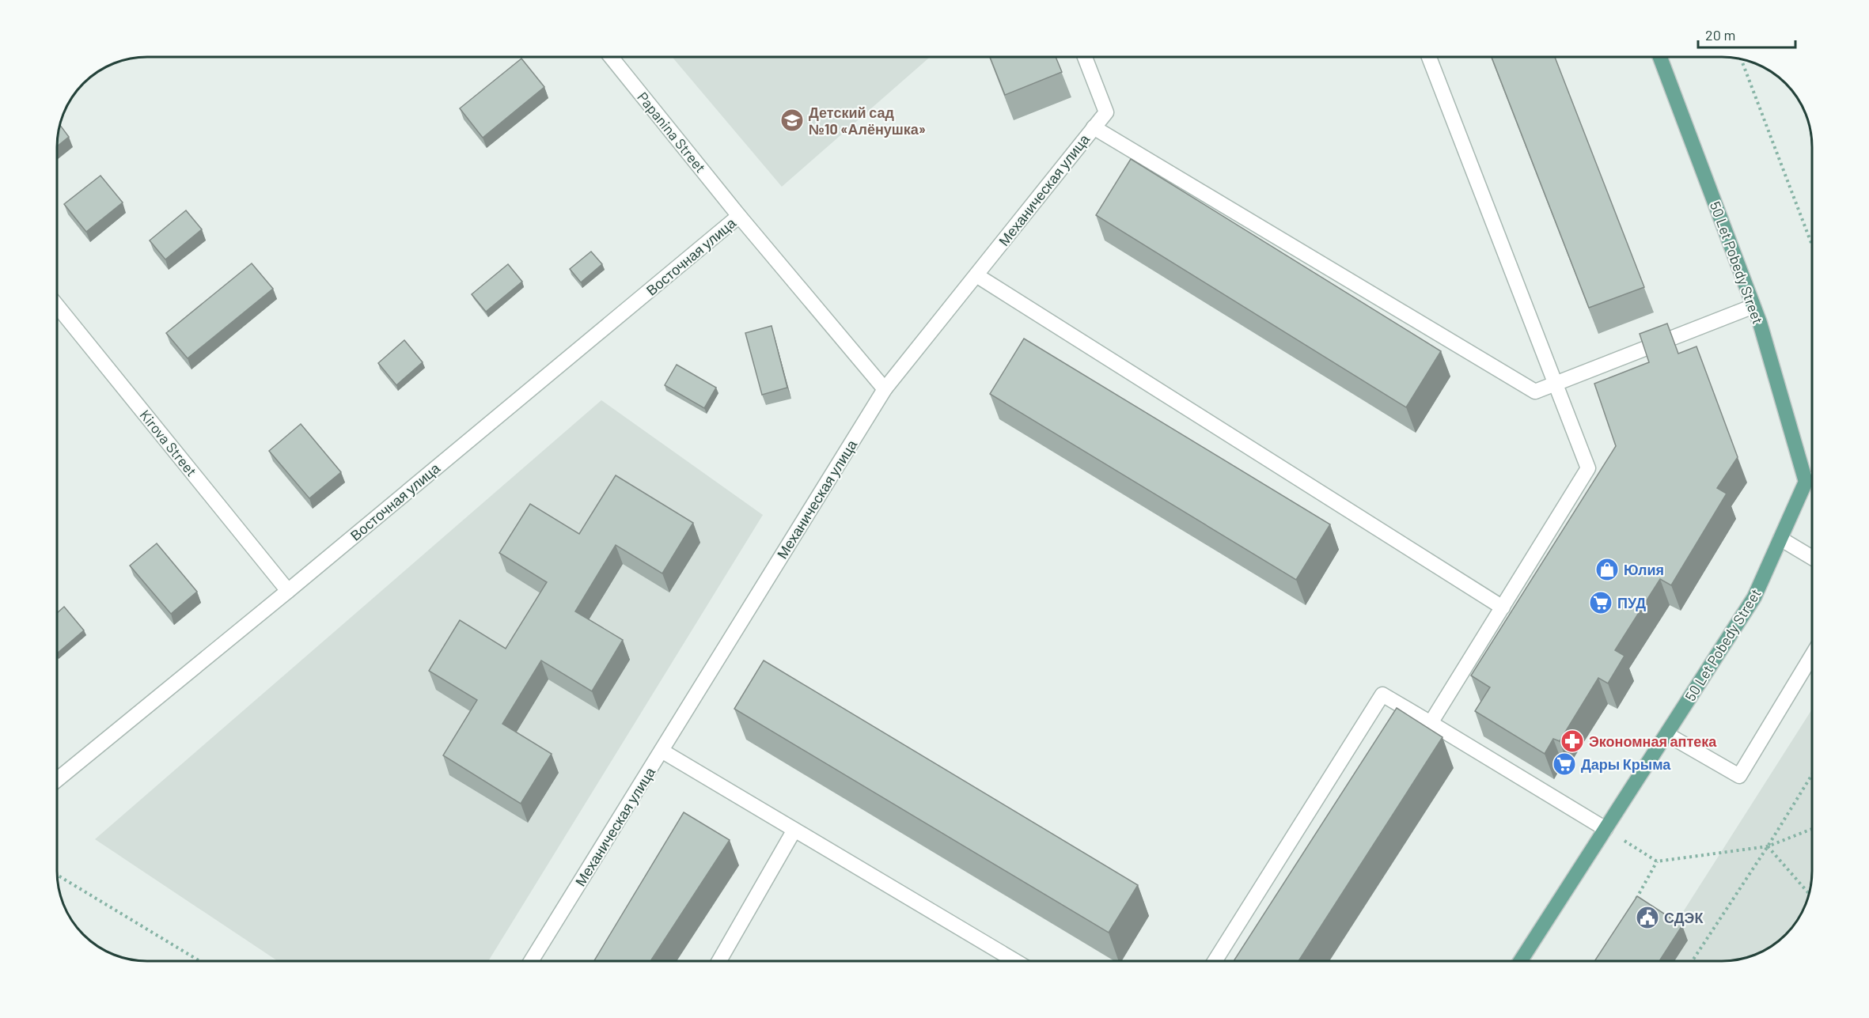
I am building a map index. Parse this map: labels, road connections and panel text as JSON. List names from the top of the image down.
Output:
{
  "streets": {
    "main road": ["50 Let Pobedy Street"],
    "street": [
      "Papanina Street",
      "Механическая улица",
      "Восточная улица",
      "Kirova Street"
    ]
  },
  "crossings": [
    ["Papanina Street", "Механическая улица"],
    ["Papanina Street", "Восточная улица"],
    ["Восточная улица", "Kirova Street"]
  ],
  "places": {
    "school or university": ["Детский сад №10 «Алёнушка»"],
    "shop": ["Юлия"],
    "supermarket": ["ПУД", "Дары Крыма"],
    "pharmacy": ["Экономная аптека"],
    "public building": ["СДЭК"]
  },
  "scale_bar": "20 m"
}
